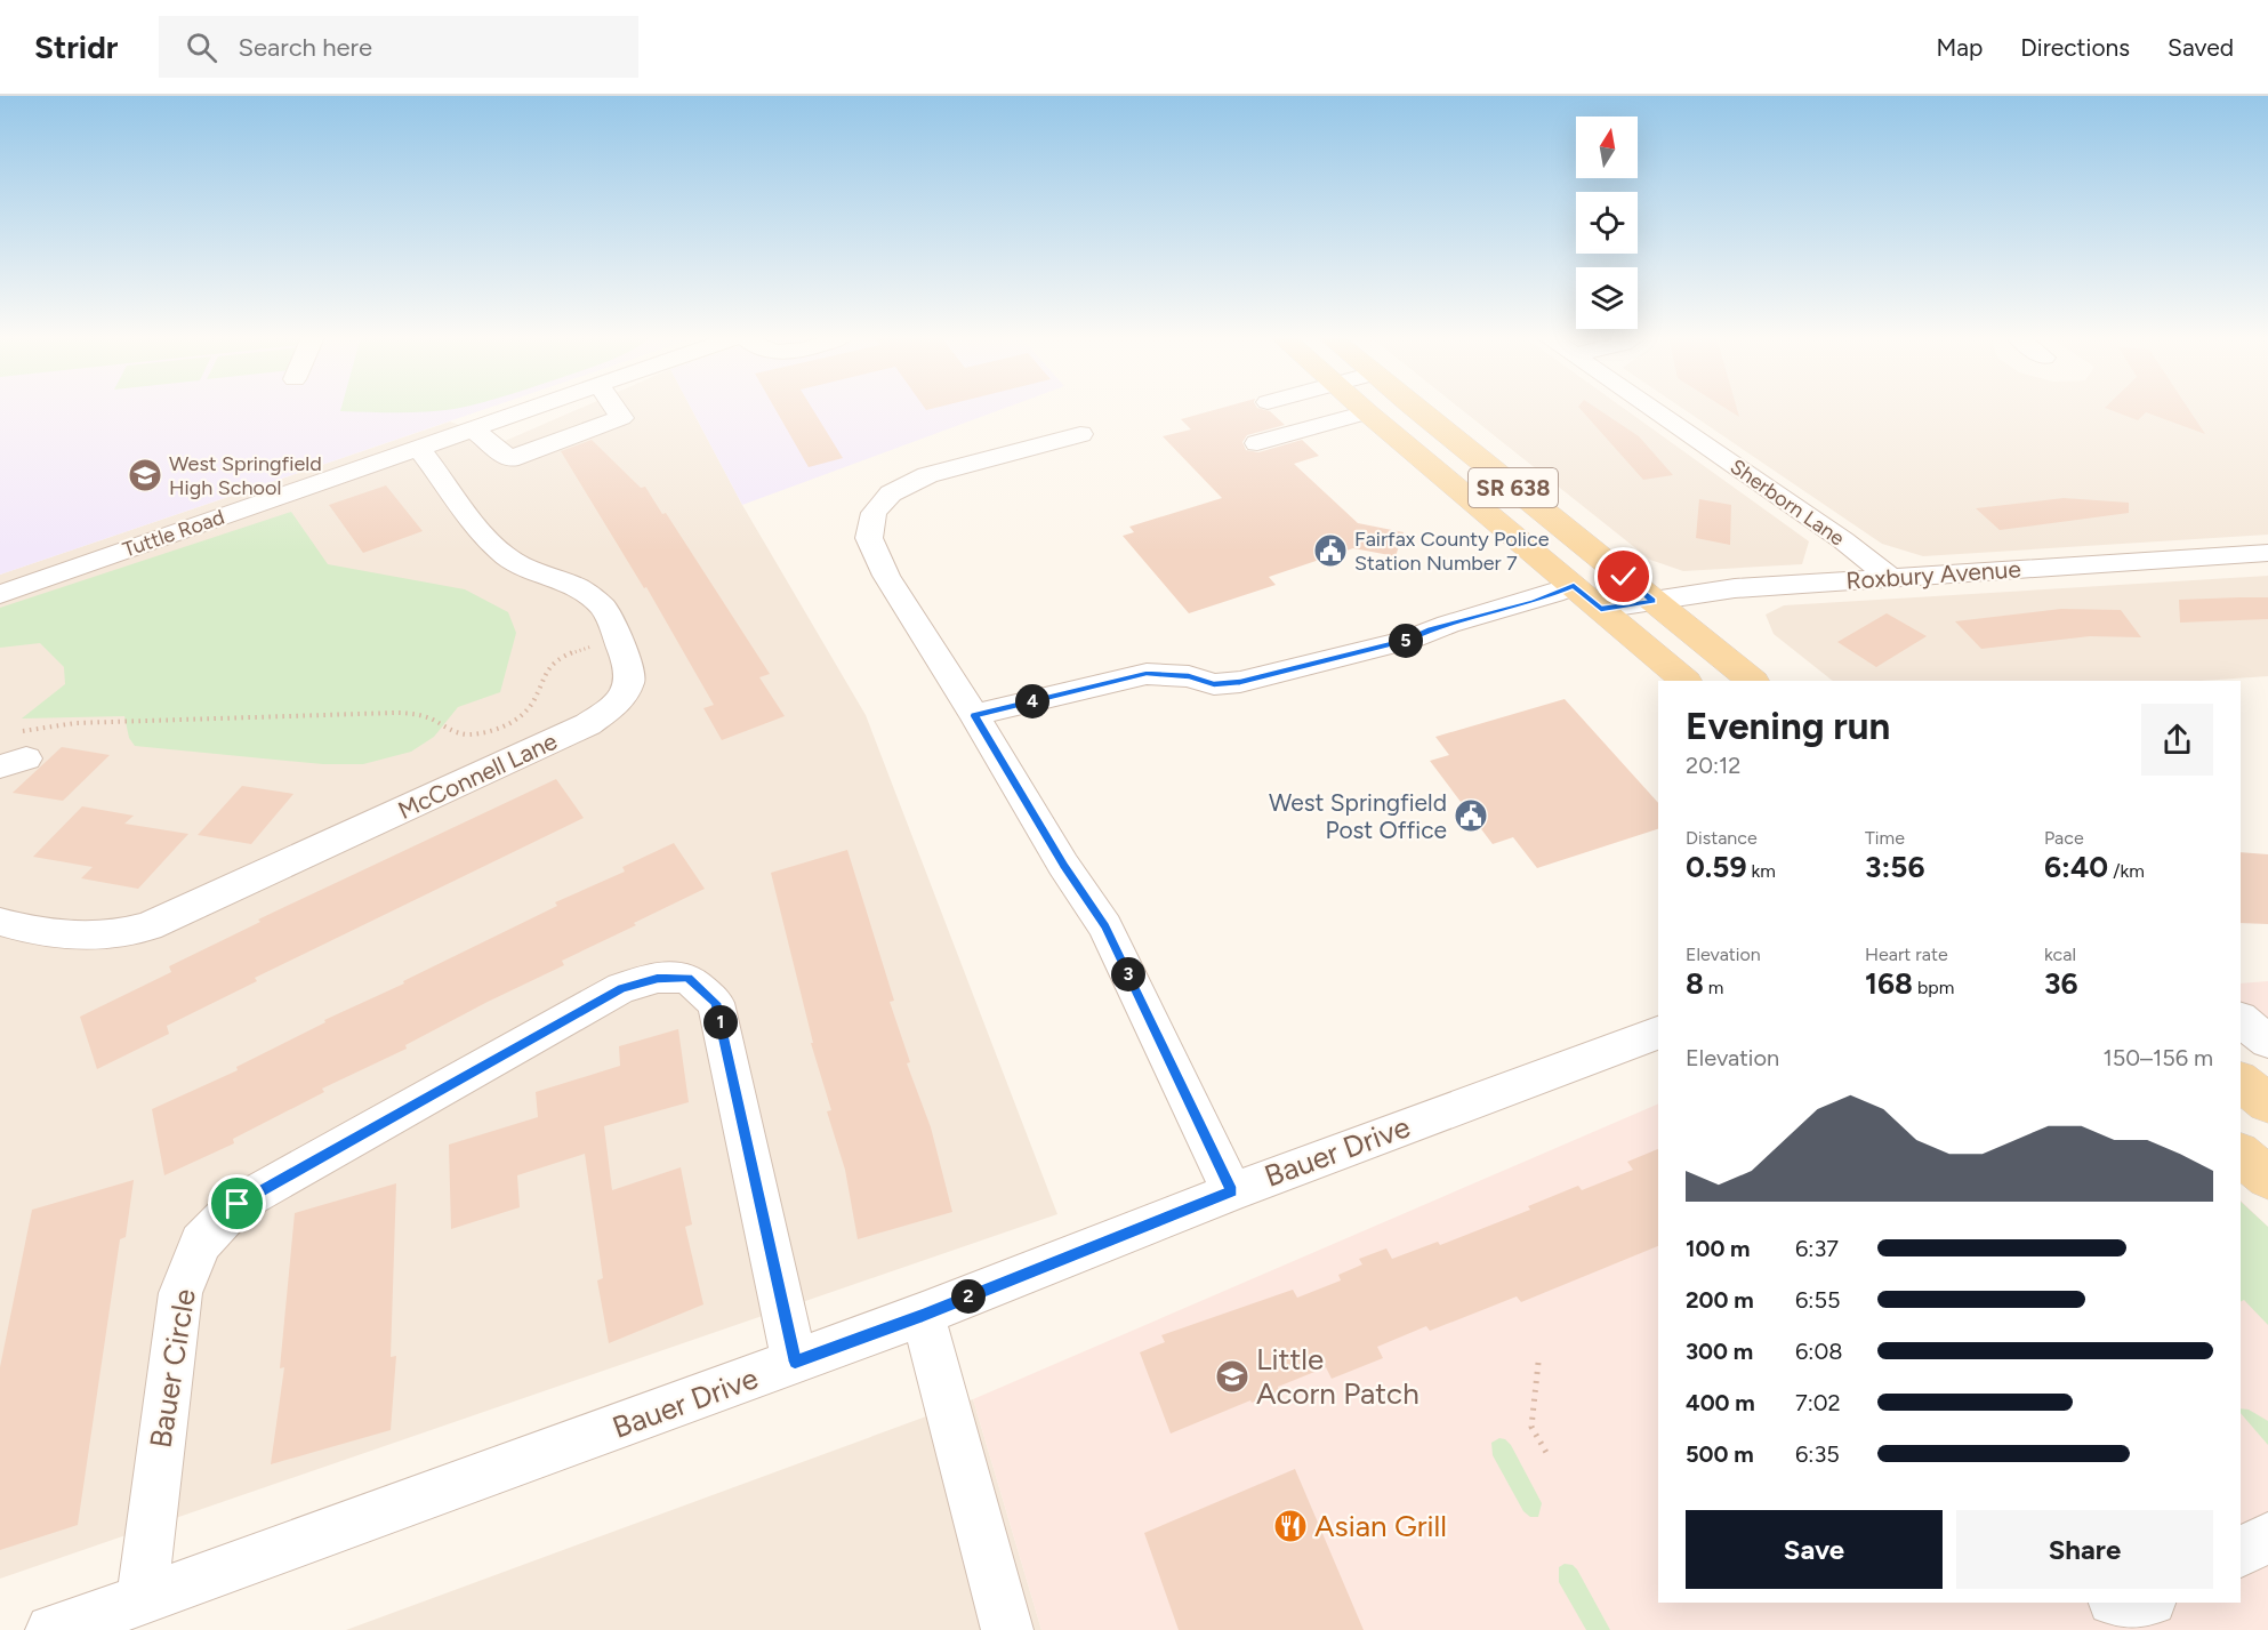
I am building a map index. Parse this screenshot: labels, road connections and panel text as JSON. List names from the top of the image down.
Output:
{
  "streets": {
    "main road": ["SR 638"],
    "street": [
      "Sherborn Lane",
      "Tuttle Road",
      "Roxbury Avenue",
      "McConnell Lane",
      "Bauer Drive",
      "Bauer Circle"
    ]
  },
  "crossings": [
    ["SR 638", "Roxbury Avenue"],
    ["Sherborn Lane", "Roxbury Avenue"],
    ["Tuttle Road", "McConnell Lane"],
    ["Bauer Drive", "Bauer Circle"]
  ],
  "places": {
    "school or university": ["West Springfield High School", "Little Acorn Patch"],
    "public building": ["Fairfax County Police Station Number 7", "West Springfield Post Office"],
    "restaurant": ["Asian Grill"]
  },
  "north": "top",
  "page": {
    "header": "Stridr",
    "search": "Search here",
    "nav": ["Map", "Directions", "Saved"],
    "pins": [
      "5",
      "4",
      "3",
      "1",
      "2"
    ],
    "heading": ["Evening run", "20:12"],
    "stats": [
      ["Distance", "0.59 km"],
      ["Time", "3:56"],
      ["Pace", "6:40 /km"],
      ["Elevation", "8 m"],
      ["Heart rate", "168 bpm"],
      ["kcal", "36"]
    ],
    "chart": ["Elevation", "150–156 m"],
    "list": [
      {
        "name": "100 m",
        "note": "6:37"
      },
      {
        "name": "200 m",
        "note": "6:55"
      },
      {
        "name": "300 m",
        "note": "6:08"
      },
      {
        "name": "400 m",
        "note": "7:02"
      },
      {
        "name": "500 m",
        "note": "6:35"
      }
    ],
    "buttons": ["Save", "Share"]
  }
}
